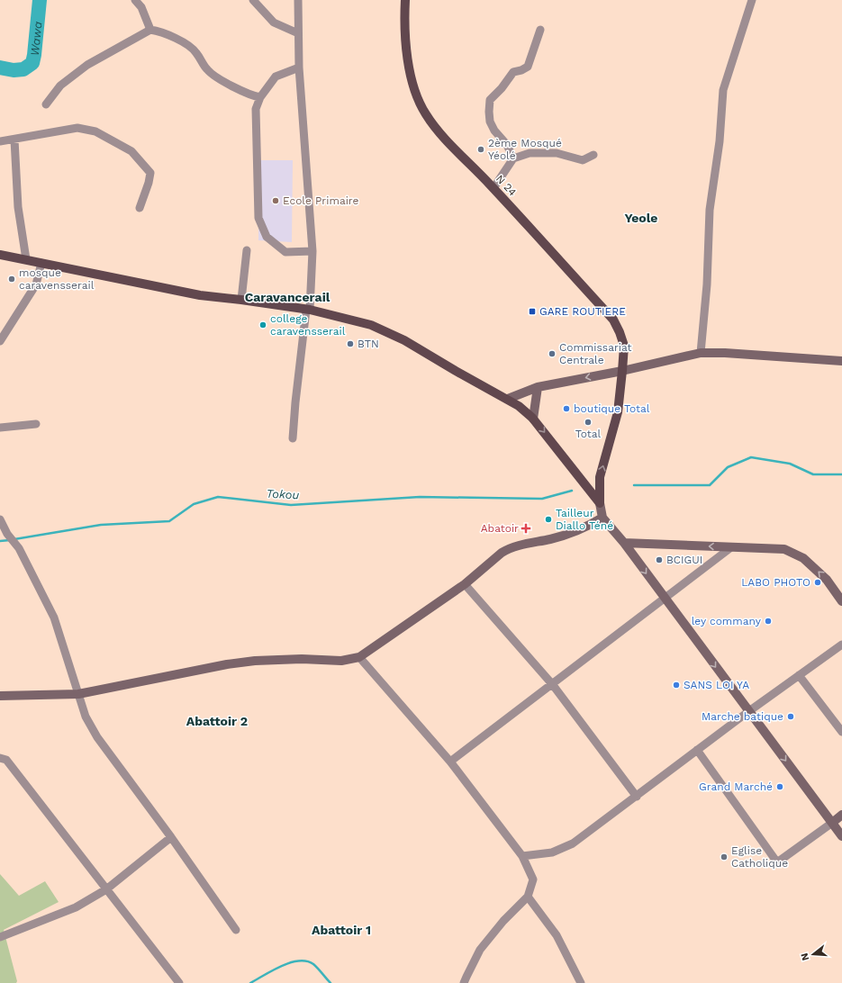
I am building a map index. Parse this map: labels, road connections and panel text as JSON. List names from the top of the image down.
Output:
{
  "streets": {
    "main road": ["N 24"]
  },
  "districts": [
    "Yeole",
    "Caravancerail",
    "Abattoir 2",
    "Abattoir 1"
  ],
  "water": ["Wawa", "Tokou"],
  "places": {
    "other": [
      "2ème Mosqué Yéolé",
      "Ecole Primaire",
      "mosque caravensserail",
      "college caravensserail",
      "BTN",
      "Commissariat Centrale",
      "boutique Total",
      "Total",
      "Tailleur Diallo Téné",
      "BCIGUI",
      "LABO PHOTO",
      "ley commany",
      "SANS LOI YA",
      "Marche batique",
      "Grand Marché",
      "Eglise Catholique"
    ],
    "transit": ["GARE ROUTIERE"],
    "health": ["Abatoir"]
  },
  "north": "left"
}
